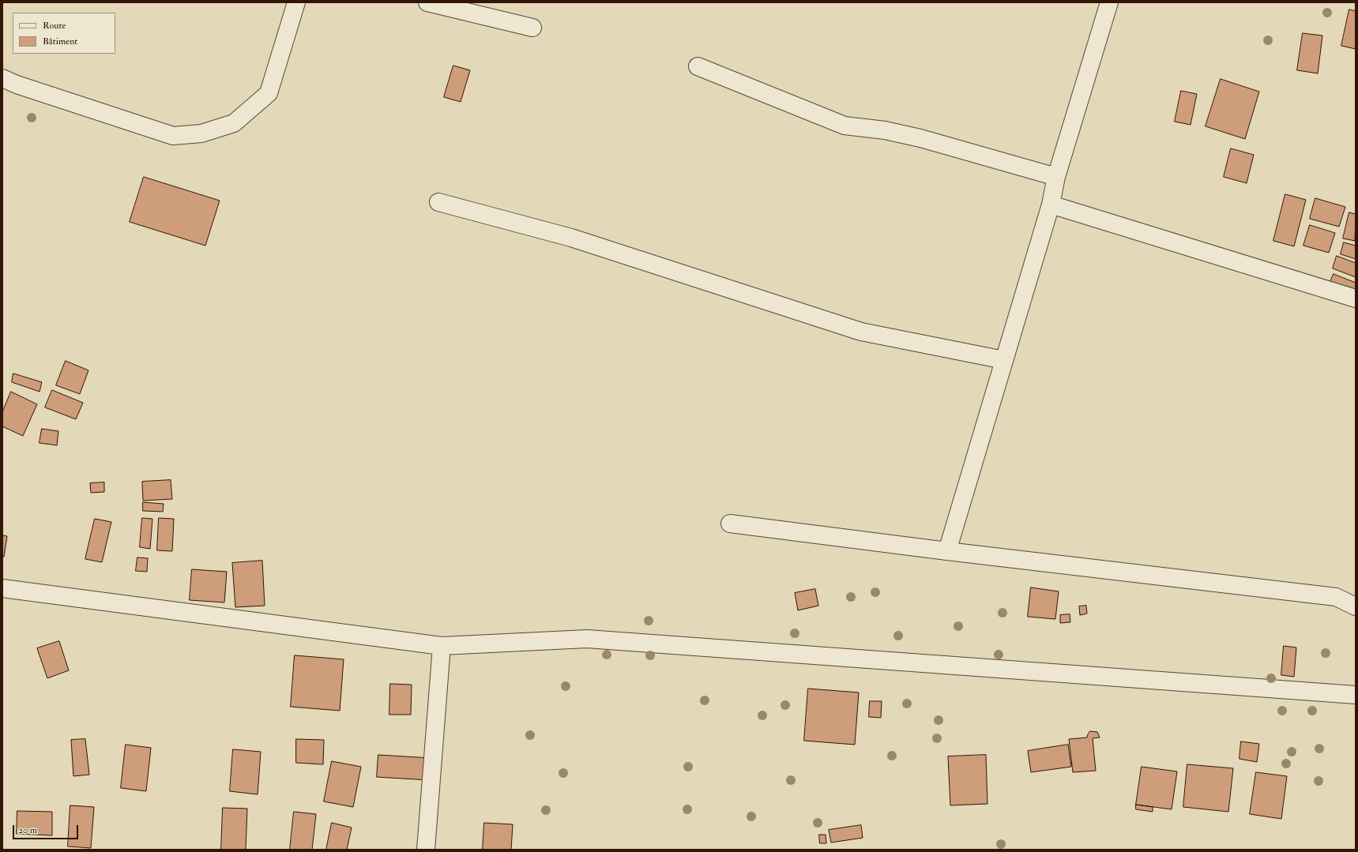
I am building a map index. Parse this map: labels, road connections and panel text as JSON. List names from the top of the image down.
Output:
{
  "legend": ["Route", "Bâtiment"],
  "scale_bar": "20 m"
}
